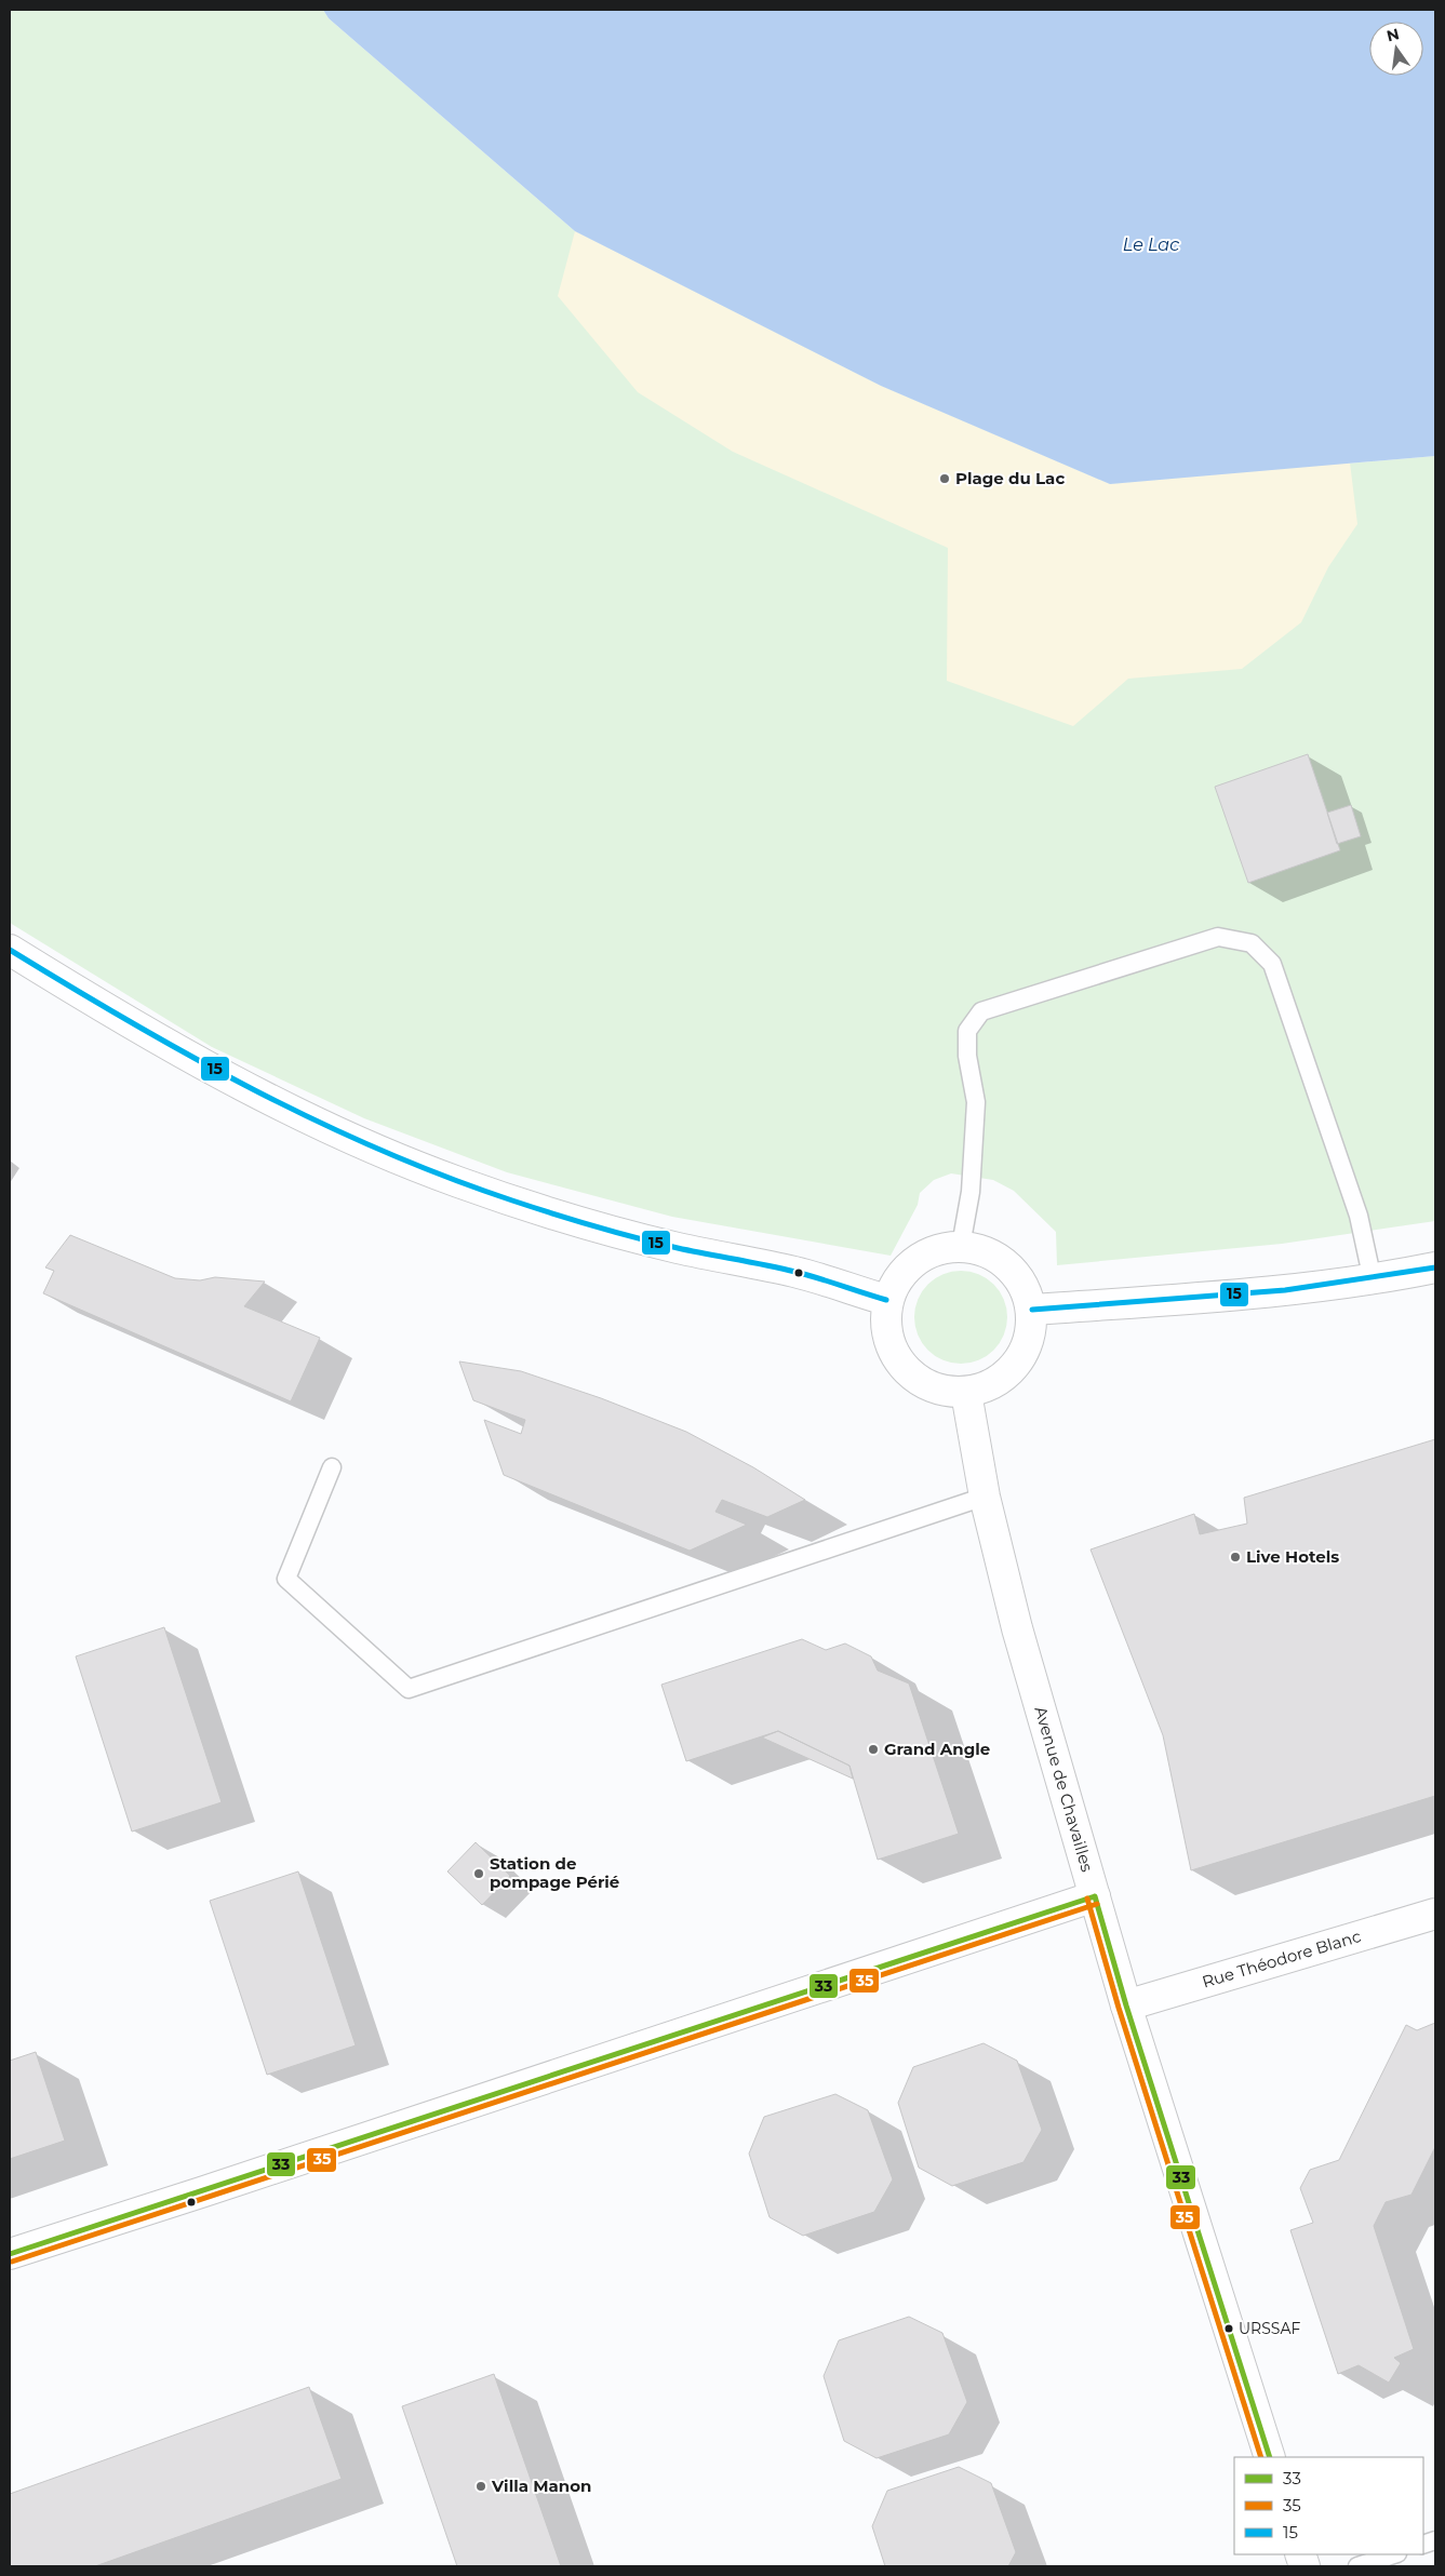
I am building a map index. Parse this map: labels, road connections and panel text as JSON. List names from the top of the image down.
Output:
{
  "streets": {
    "street": ["Avenue de Chavailles", "Rue Théodore Blanc"]
  },
  "crossings": [
    ["Avenue de Chavailles", "Rue Théodore Blanc"]
  ],
  "water": ["Le Lac"],
  "places": [
    "Plage du Lac",
    "Live Hotels",
    "Grand Angle",
    "Station de pompage Périé",
    "URSSAF",
    "Villa Manon"
  ],
  "lines": ["transit line 15", "transit line 33", "transit line 35"],
  "legend": ["33", "35", "15"],
  "north": "top"
}
